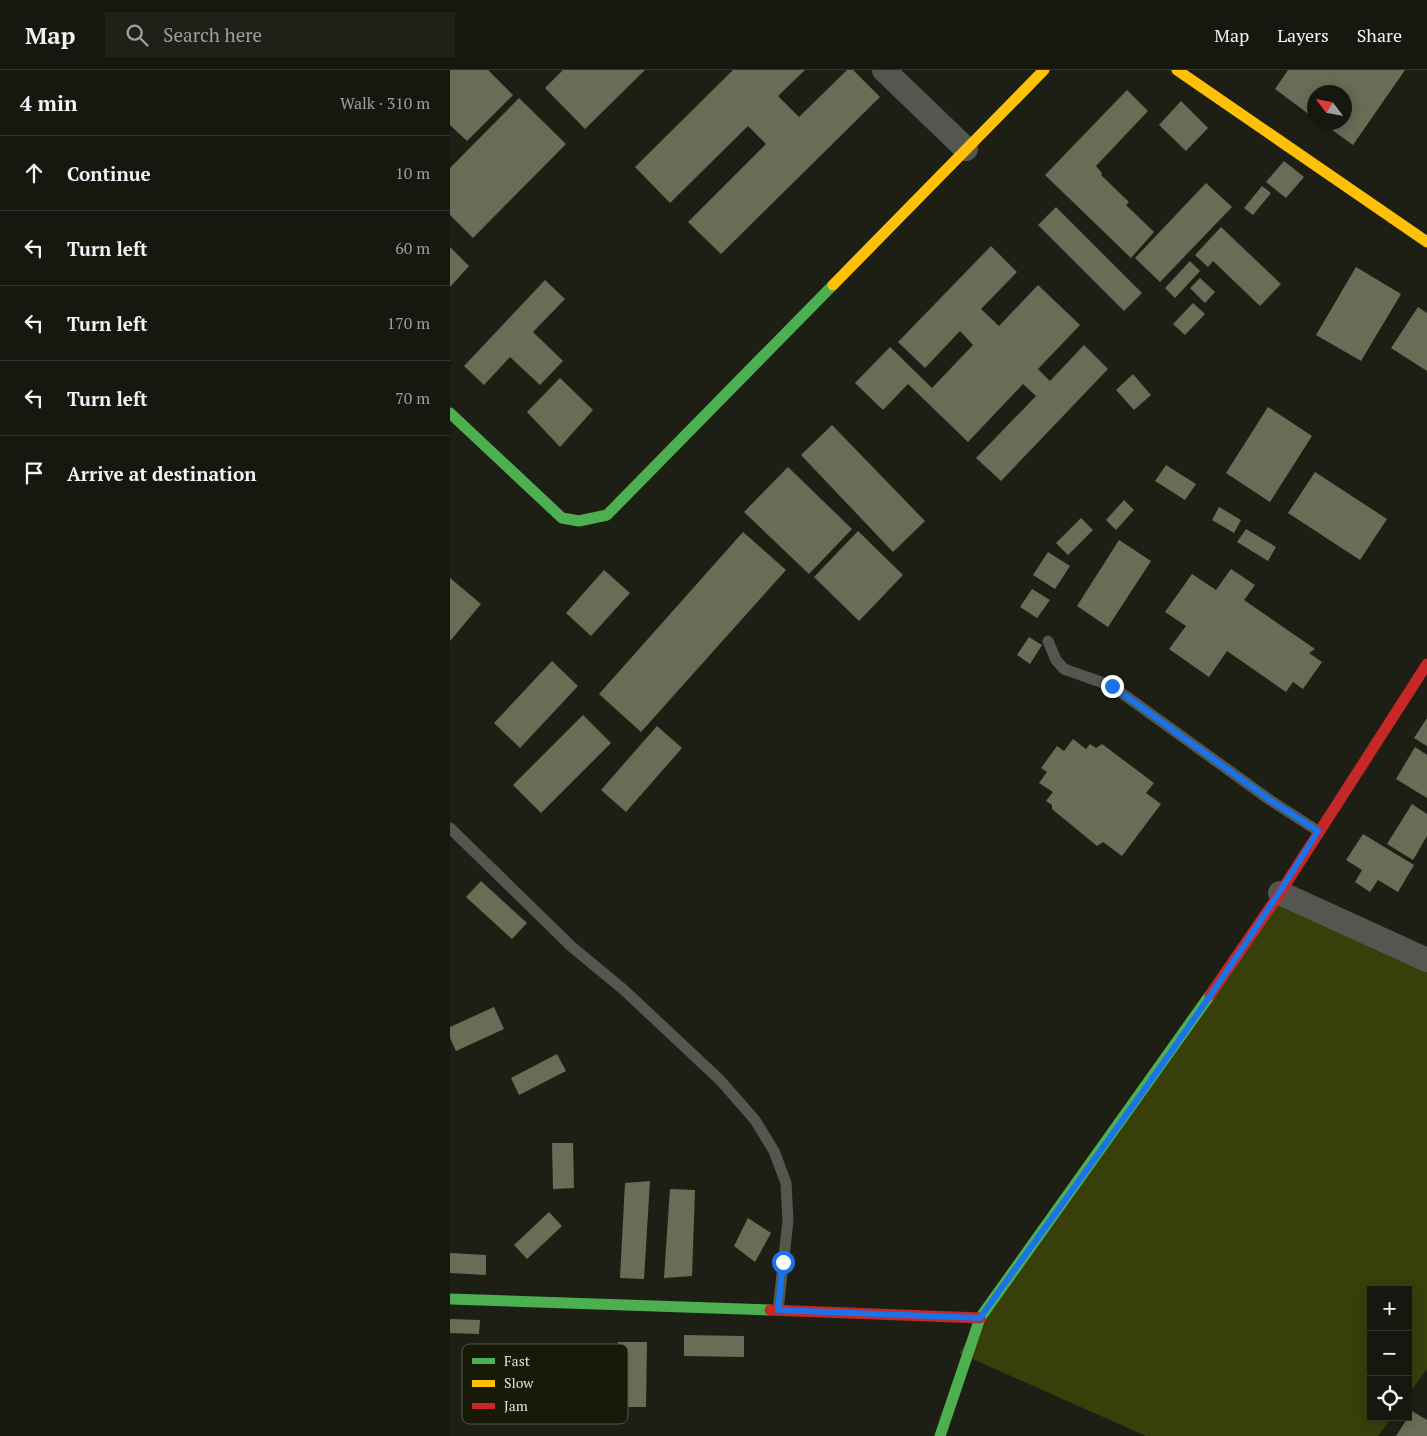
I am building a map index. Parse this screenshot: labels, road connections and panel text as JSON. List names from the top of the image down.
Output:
{
  "legend": ["Fast", "Slow", "Jam"],
  "north": "top left",
  "page": {
    "header": "Map",
    "search": "Search here",
    "nav": ["Map", "Layers", "Share"],
    "heading": ["4 min", "Walk · 310 m"],
    "list": [
      ["Continue", "10 m"],
      ["Turn left", "60 m"],
      ["Turn left", "170 m"],
      ["Turn left", "70 m"],
      "Arrive at destination"
    ],
    "map_buttons": ["+", "−"]
  }
}
